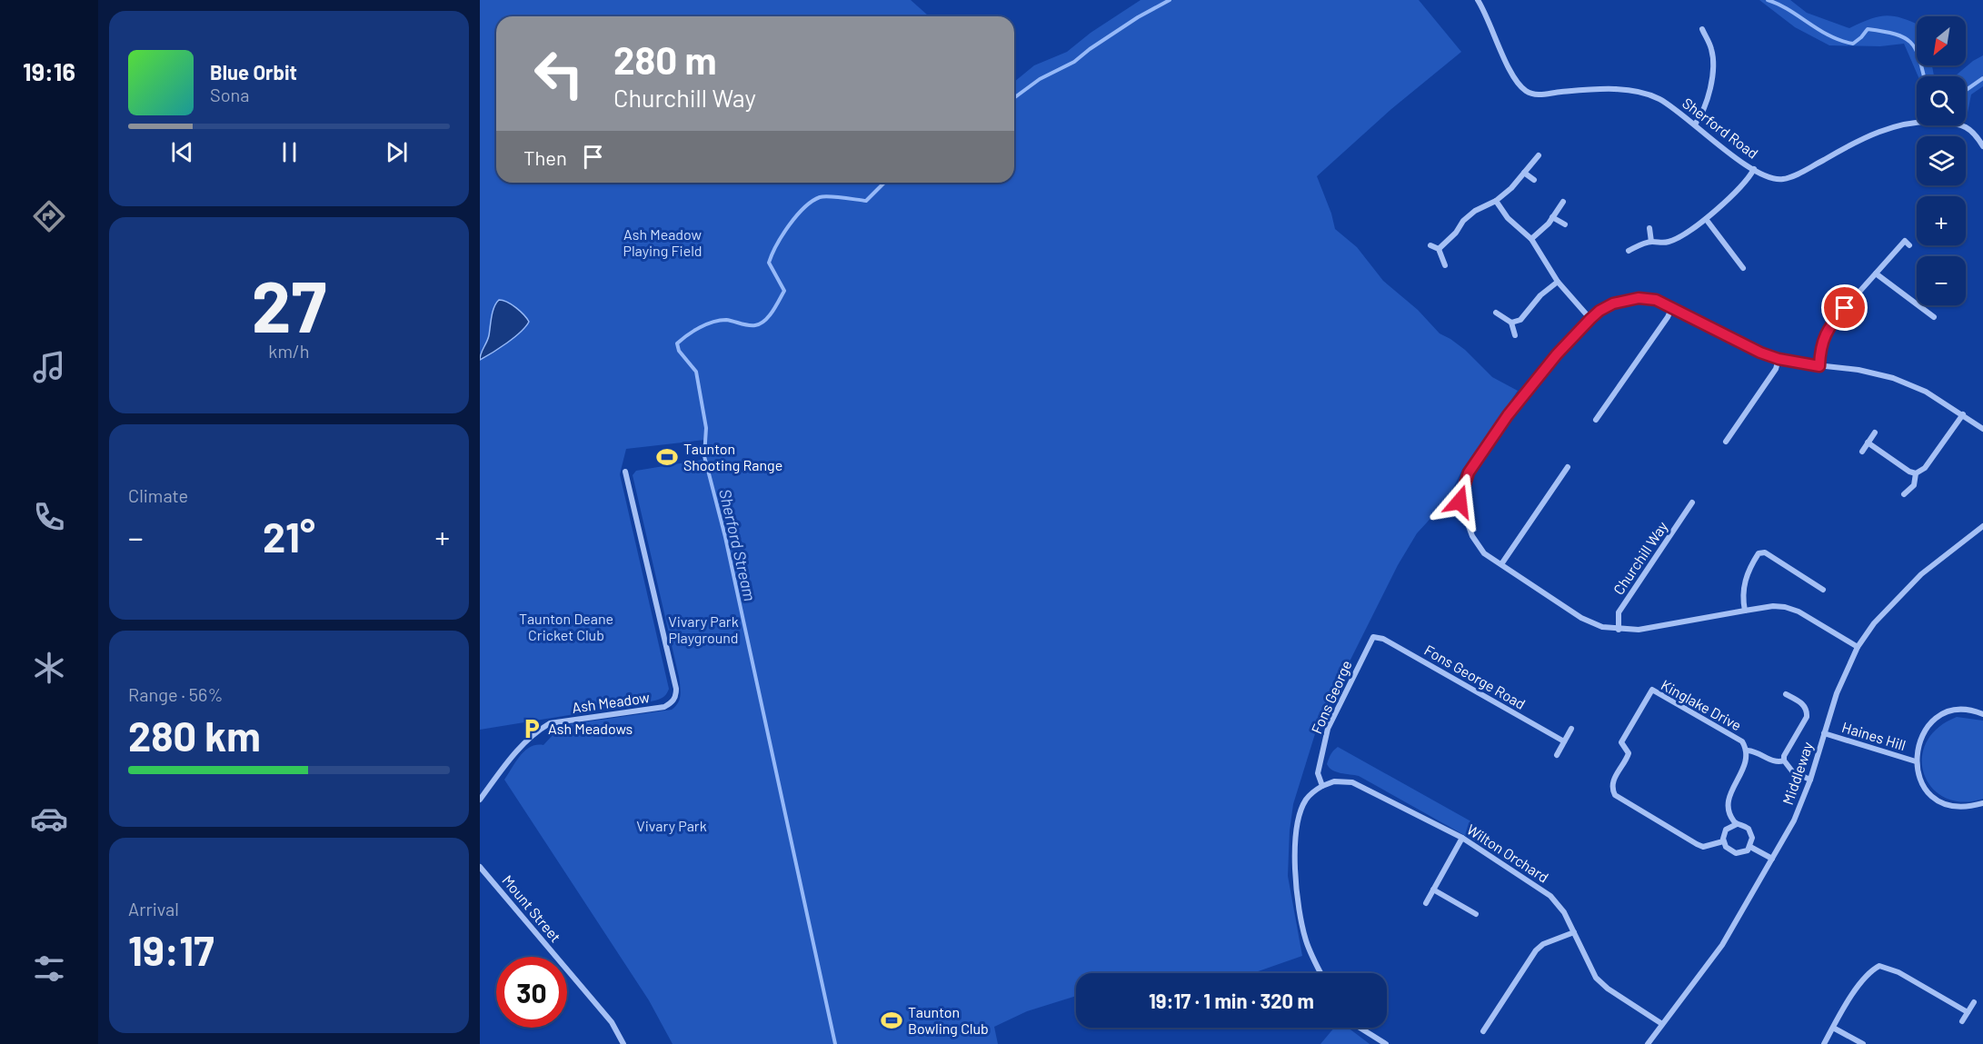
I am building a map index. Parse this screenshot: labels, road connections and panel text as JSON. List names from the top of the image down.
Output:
{
  "streets": {
    "street": [
      "Sherford Road",
      "Churchill Way",
      "Fons George Road",
      "Fons George",
      "Ash Meadow",
      "Kinglake Drive",
      "Haines Hill",
      "Middleway",
      "Wilton Orchard",
      "Mount Street"
    ]
  },
  "crossings": [
    ["Fons George Road", "Fons George"],
    ["Fons George", "Wilton Orchard"],
    ["Haines Hill", "Middleway"],
    ["Middleway", "Wilton Orchard"]
  ],
  "water": ["Sherford Stream"],
  "parks": [
    "Ash Meadow Playing Field",
    "Taunton Deane Cricket Club",
    "Vivary Park Playground",
    "Vivary Park"
  ],
  "places": {
    "sports": ["Taunton Shooting Range", "Taunton Bowling Club"],
    "parking": ["Ash Meadows"]
  },
  "north": "bottom left",
  "page": {
    "tabs": "19:16",
    "map_buttons": ["+", "−"],
    "turn": ["280 m", "Churchill Way"],
    "song": ["Blue Orbit", "Sona"],
    "then": "Then",
    "tile": [
      ["27", "km/h"],
      "Climate",
      ["Range · 56%", "280 km"],
      ["Arrival", "19:17"]
    ],
    "heat": ["−", "21°", "+"],
    "limit": "30",
    "trip": "19:17 · 1 min · 320 m"
  }
}
